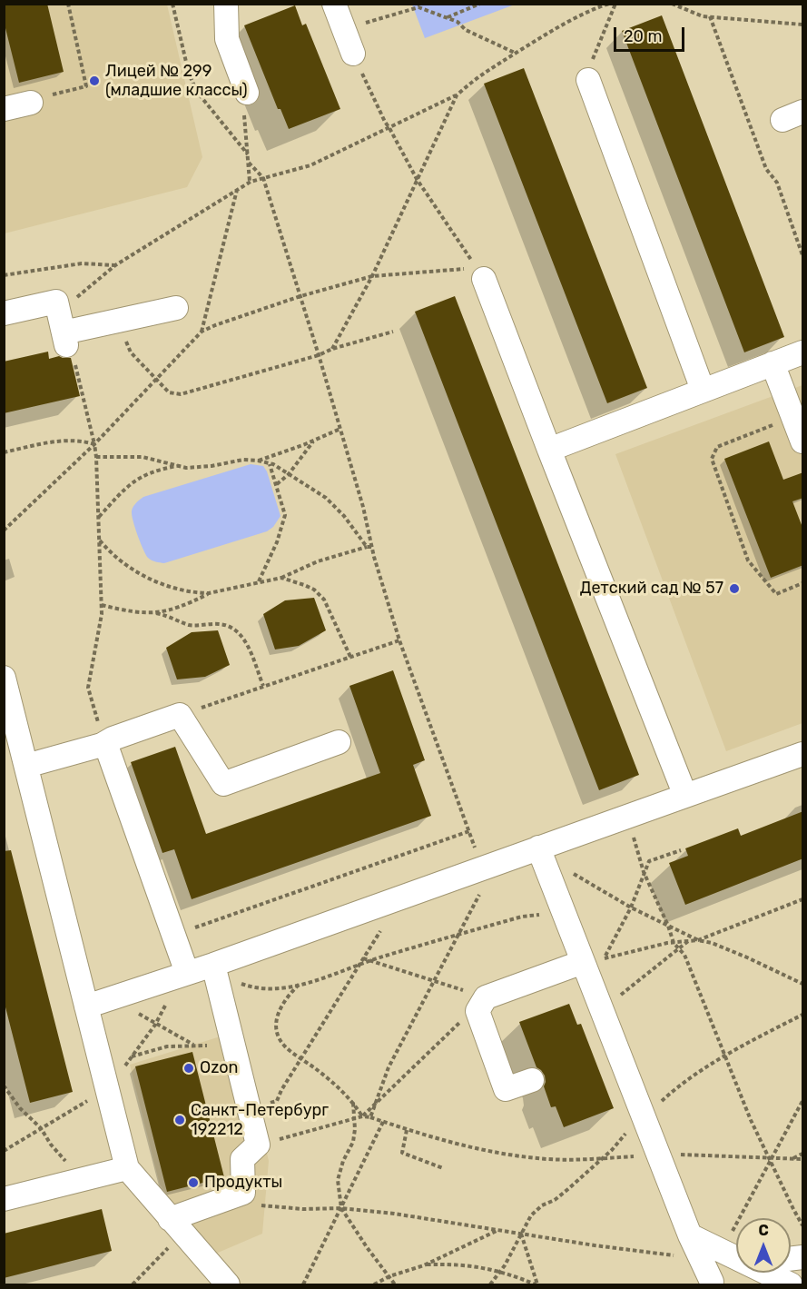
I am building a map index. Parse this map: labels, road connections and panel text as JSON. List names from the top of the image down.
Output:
{
  "places": [
    "Лицей № 299 (младшие классы)",
    "Детский сад № 57",
    "Ozon",
    "Санкт-Петербург 192212",
    "Продукты"
  ],
  "scale_bar": "20 m",
  "north": "top"
}
